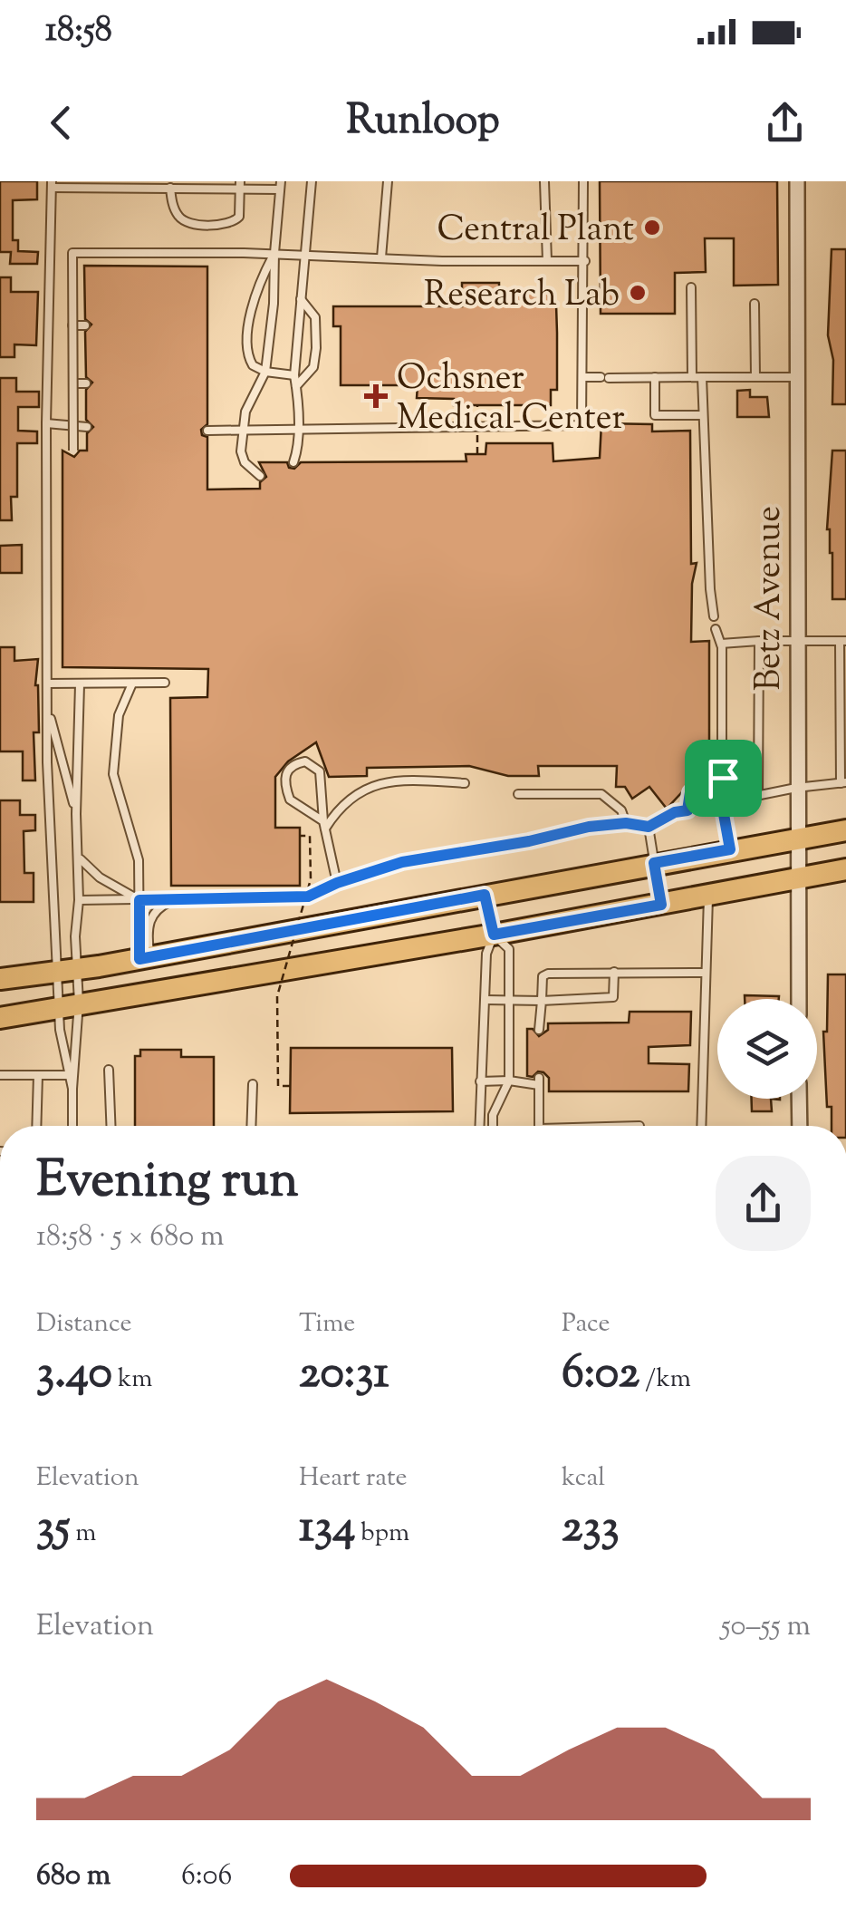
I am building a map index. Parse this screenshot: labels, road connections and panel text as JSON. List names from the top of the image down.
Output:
{
  "streets": {
    "street": ["Betz Avenue"]
  },
  "places": {
    "other": ["Central Plant", "Research Lab"],
    "health": ["Ochsner Medical Center"]
  },
  "page": {
    "status": "18:58",
    "header": "Runloop",
    "heading": ["Evening run", "18:58 · 5 × 680 m"],
    "stats": [
      ["Distance", "3.40 km"],
      ["Time", "20:31"],
      ["Pace", "6:02 /km"],
      ["Elevation", "35 m"],
      ["Heart rate", "134 bpm"],
      ["kcal", "233"]
    ],
    "chart": ["Elevation", "50–55 m"],
    "list": [
      {
        "name": "680 m",
        "note": "6:06"
      }
    ]
  }
}
